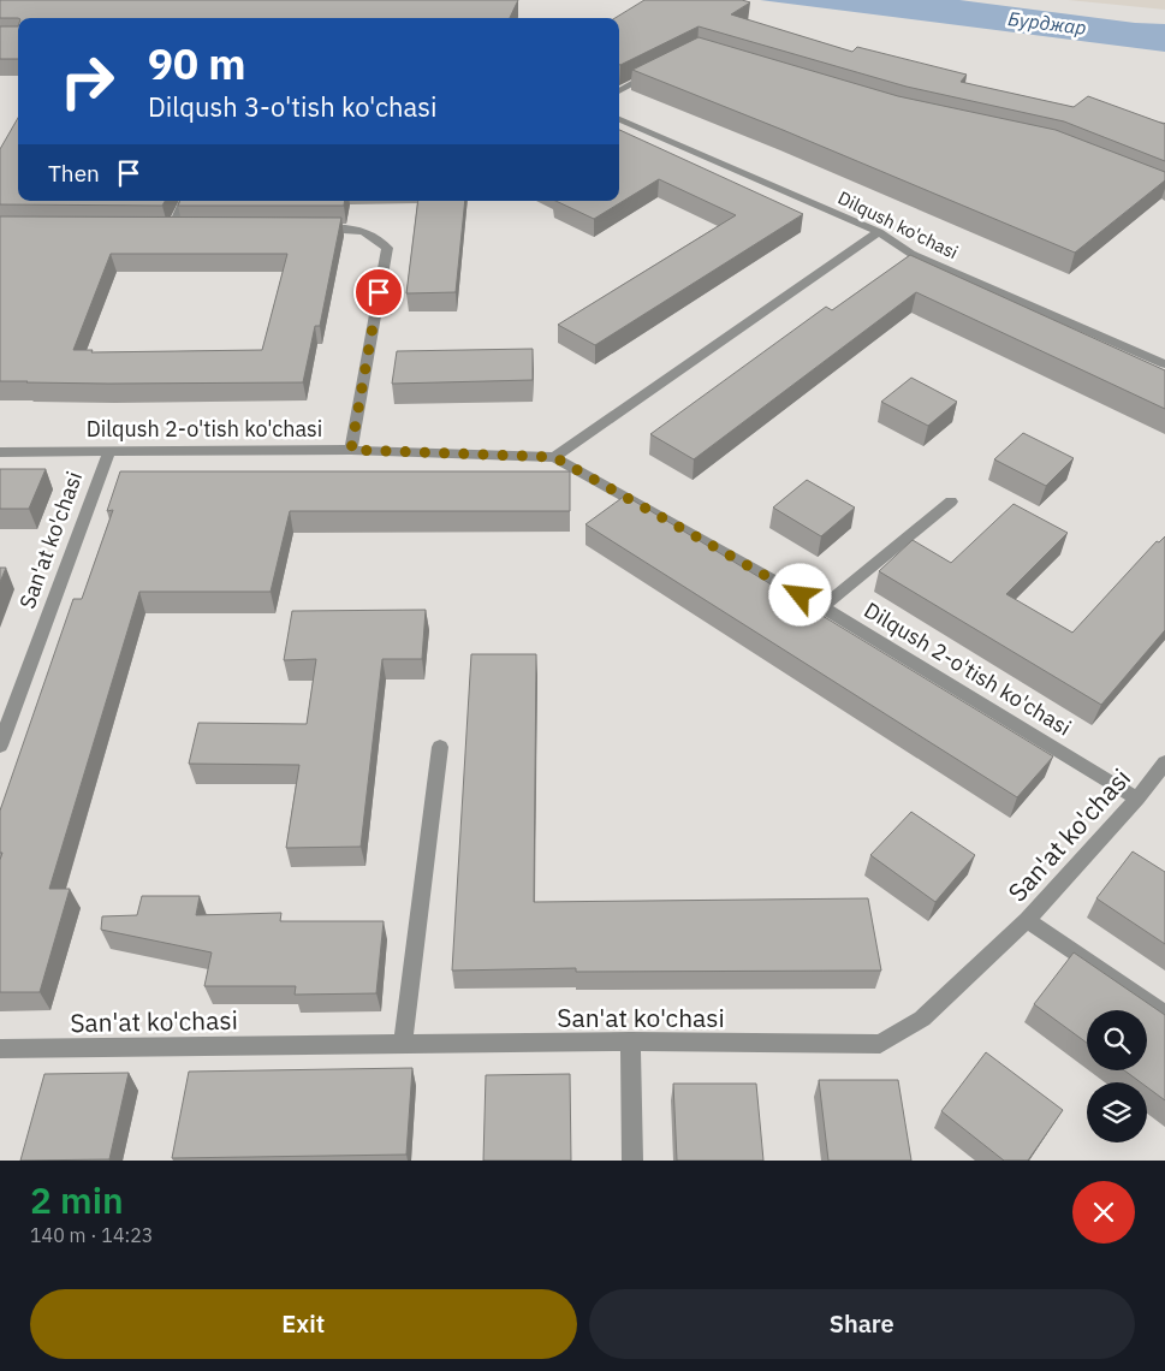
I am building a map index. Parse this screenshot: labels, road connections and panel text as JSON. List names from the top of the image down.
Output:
{
  "streets": {
    "street": ["Dilqush ko'chasi", "Dilqush 2-o'tish ko'chasi", "San'at ko'chasi"]
  },
  "crossings": [
    ["Dilqush 2-o'tish ko'chasi", "San'at ko'chasi"]
  ],
  "water": ["Бурджар"],
  "page": {
    "turn": ["90 m", "Dilqush 3-o'tish ko'chasi"],
    "then": "Then",
    "heading": ["2 min", "140 m · 14:23"],
    "buttons": ["Exit", "Share"]
  }
}
